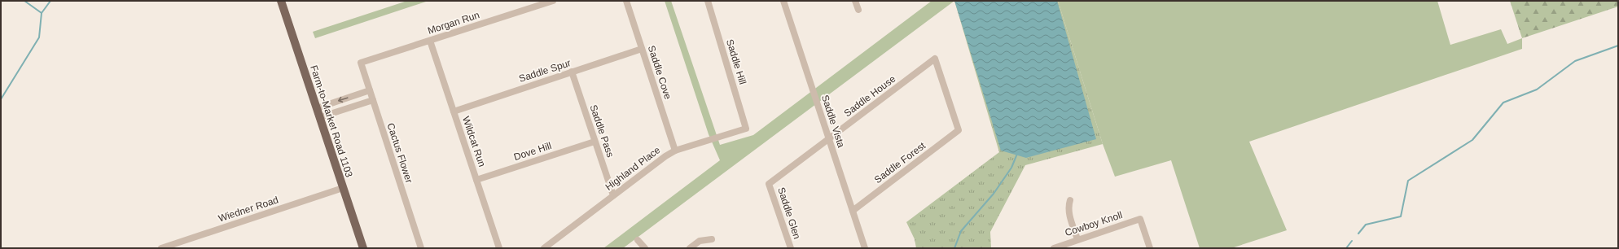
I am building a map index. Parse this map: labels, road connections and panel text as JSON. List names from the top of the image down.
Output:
{
  "streets": {
    "main road": ["Farm-to-Market Road 1103"],
    "street": [
      "Morgan Run",
      "Saddle Hill",
      "Saddle Spur",
      "Saddle Cove",
      "Saddle House",
      "Saddle Vista",
      "Saddle Pass",
      "Wildcat Run",
      "Dove Hill",
      "Cactus Flower",
      "Saddle Forest",
      "Highland Place",
      "Wiedner Road",
      "Saddle Glen",
      "Cowboy Knoll"
    ]
  },
  "crossings": [
    ["Morgan Run", "Wildcat Run"],
    ["Morgan Run", "Cactus Flower"],
    ["Saddle Hill", "Highland Place"],
    ["Saddle Spur", "Saddle Cove"],
    ["Saddle Spur", "Saddle Pass"],
    ["Saddle Spur", "Wildcat Run"],
    ["Saddle Cove", "Highland Place"],
    ["Saddle House", "Saddle Vista"],
    ["Saddle House", "Saddle Forest"],
    ["Saddle House", "Saddle Glen"],
    ["Farm-to-Market Road 1103", "Wiedner Road"],
    ["Saddle Vista", "Saddle Forest"],
    ["Saddle Pass", "Dove Hill"],
    ["Saddle Pass", "Highland Place"],
    ["Wildcat Run", "Dove Hill"]
  ]
}
